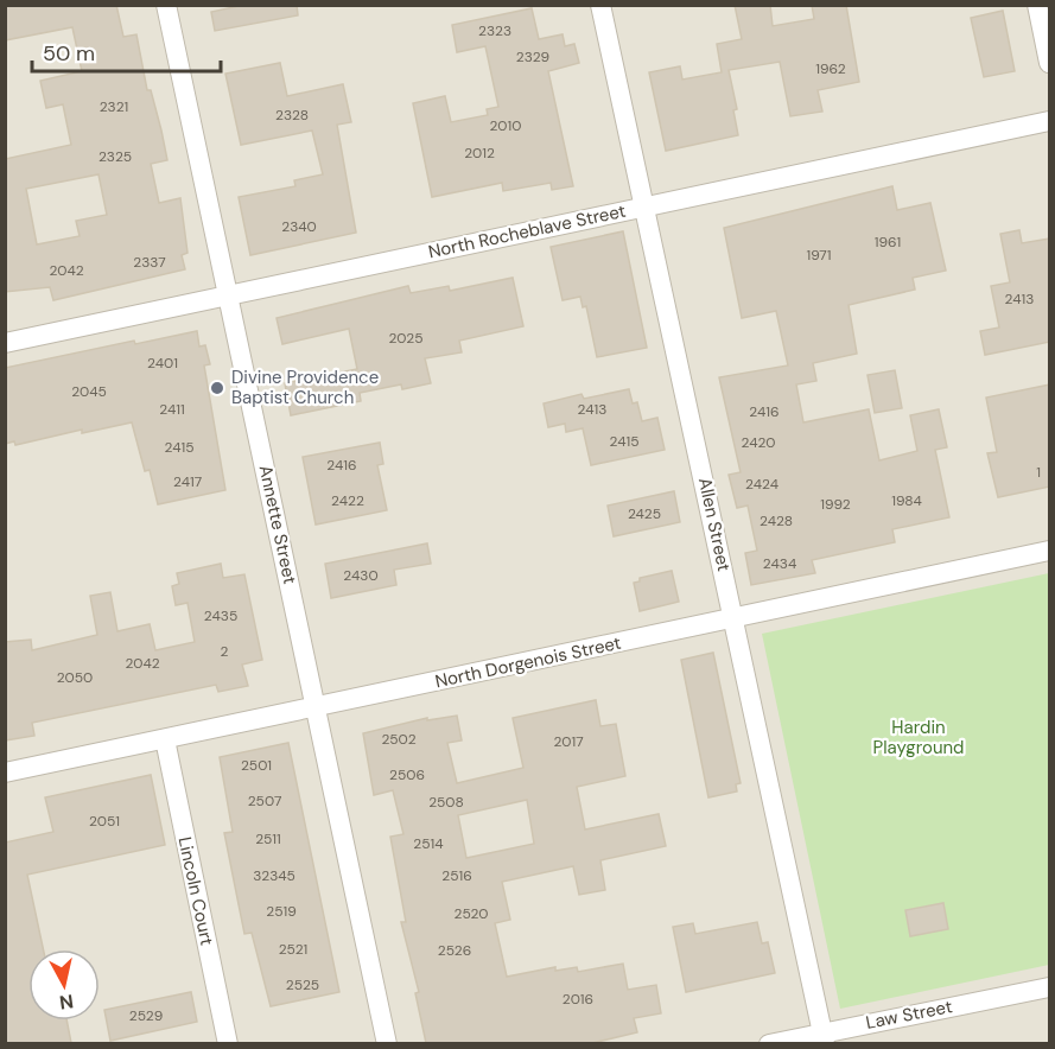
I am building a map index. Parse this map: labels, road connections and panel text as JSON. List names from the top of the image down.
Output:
{
  "streets": {
    "street": [
      "North Rocheblave Street",
      "Annette Street",
      "Allen Street",
      "North Dorgenois Street",
      "Lincoln Court",
      "Law Street"
    ]
  },
  "crossings": [
    ["North Rocheblave Street", "Annette Street"],
    ["North Rocheblave Street", "Allen Street"],
    ["Annette Street", "North Dorgenois Street"],
    ["Allen Street", "North Dorgenois Street"],
    ["Allen Street", "Law Street"],
    ["North Dorgenois Street", "Lincoln Court"]
  ],
  "parks": ["Hardin Playground"],
  "places": ["Divine Providence Baptist Church"],
  "house_numbers": [
    "2323",
    "2329",
    "1962",
    "2321",
    "2328",
    "2010",
    "2012",
    "2325",
    "2340",
    "1961",
    "1971",
    "2337",
    "2042",
    "2413",
    "2025",
    "2401",
    "2045",
    "2411",
    "2413",
    "2416",
    "2415",
    "2420",
    "2415",
    "2416",
    "1",
    "2417",
    "2424",
    "2422",
    "1984",
    "1992",
    "2425",
    "2428",
    "2434",
    "2430",
    "2435",
    "2",
    "2042",
    "2050",
    "2502",
    "2017",
    "2501",
    "2506",
    "2507",
    "2508",
    "2051",
    "2511",
    "2514",
    "32345",
    "2516",
    "2519",
    "2520",
    "2521",
    "2526",
    "2525",
    "2016",
    "2529"
  ],
  "scale_bar": "50 m",
  "north": "bottom"
}
